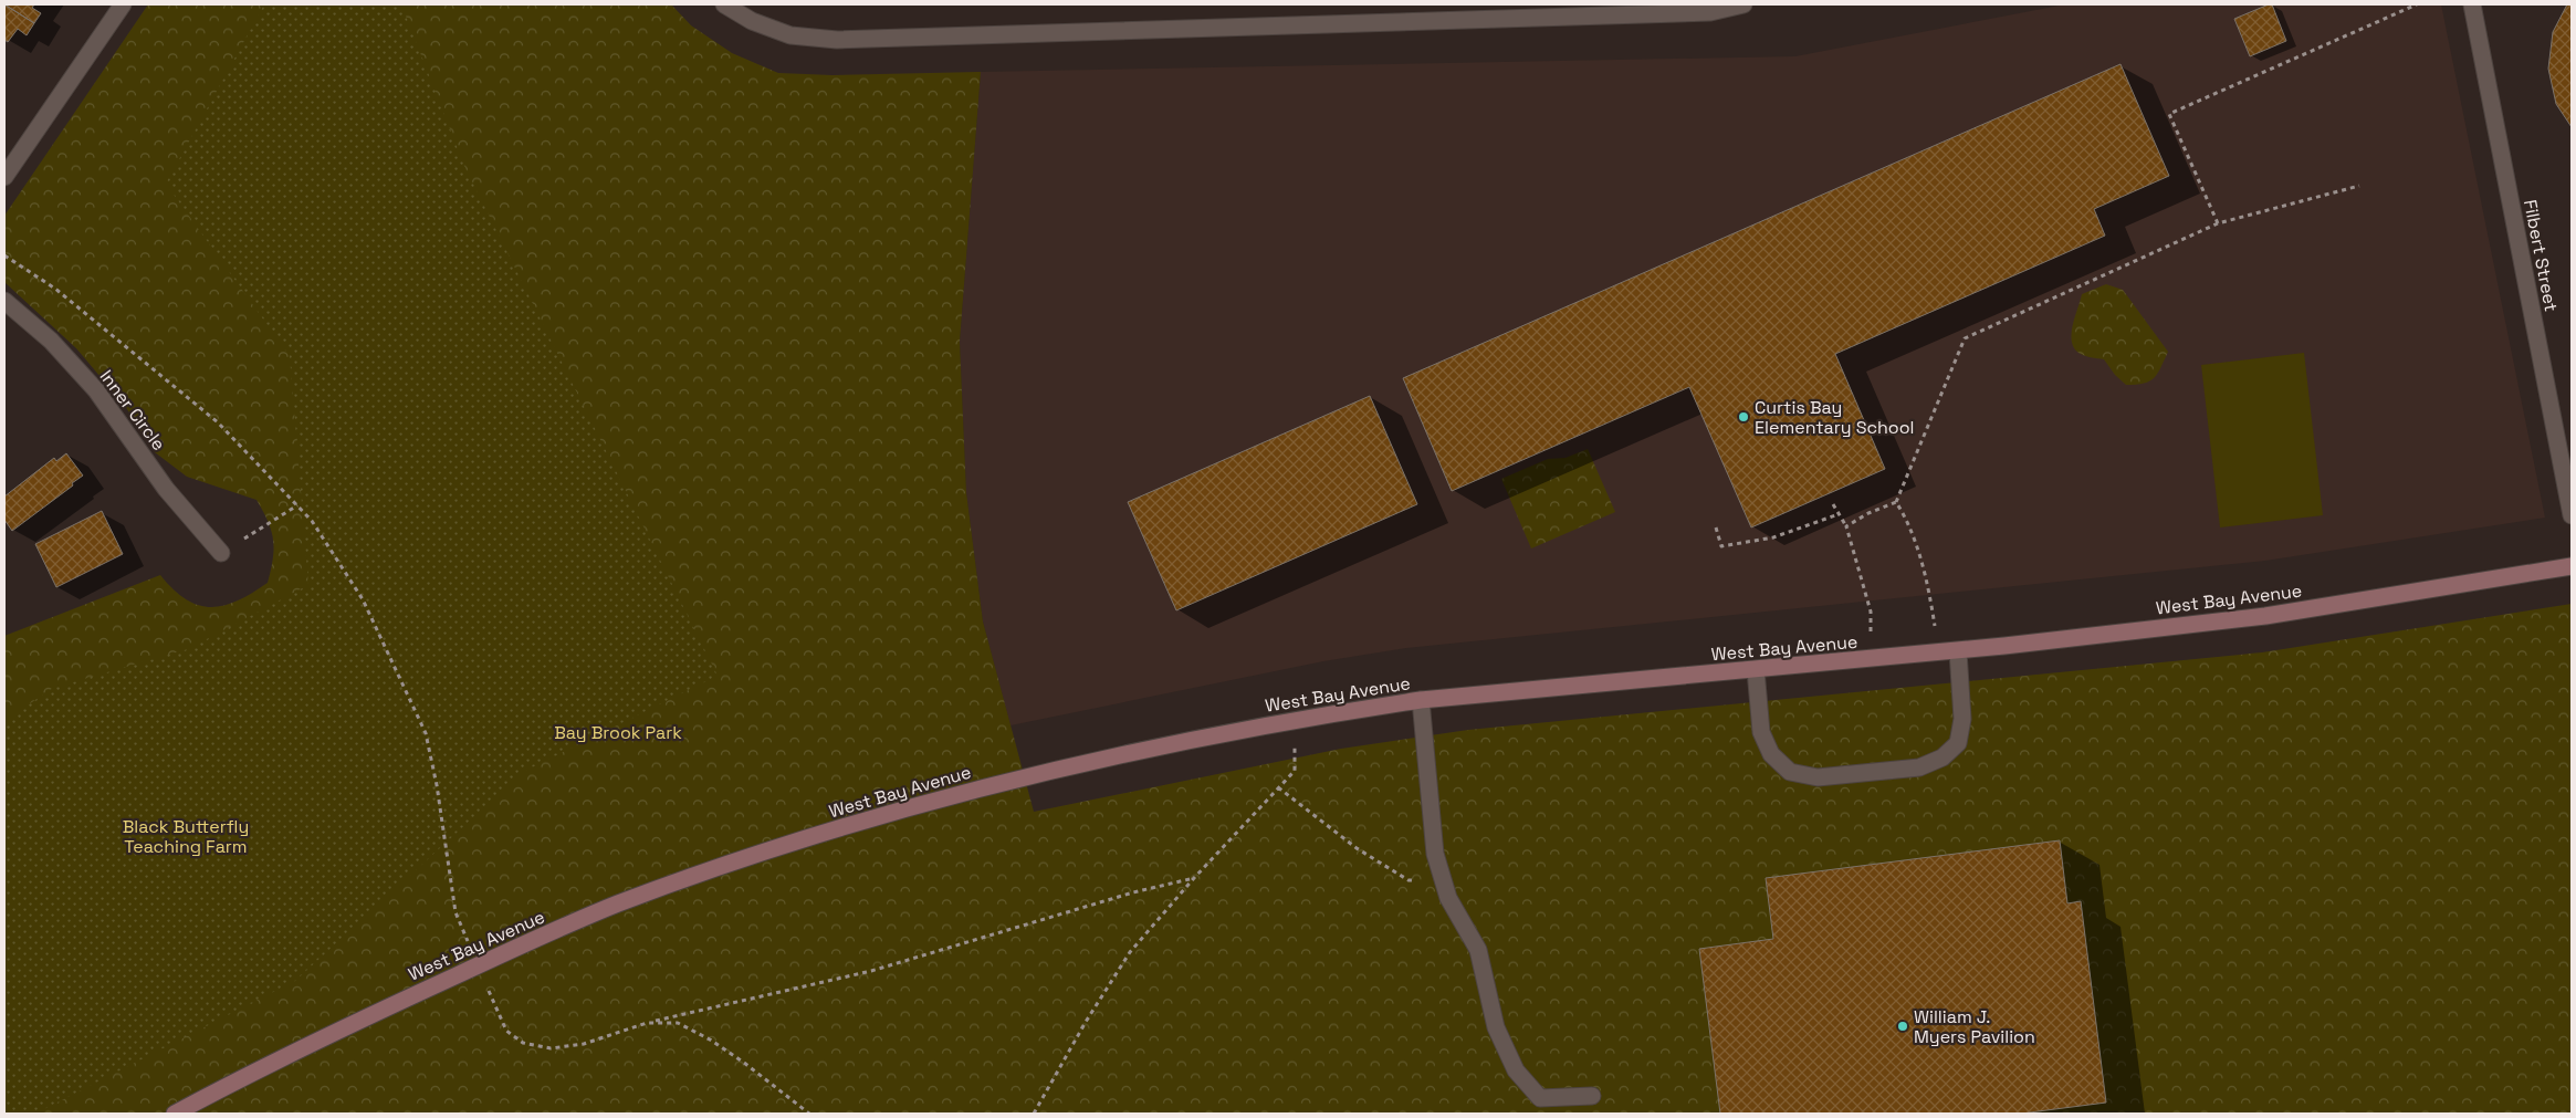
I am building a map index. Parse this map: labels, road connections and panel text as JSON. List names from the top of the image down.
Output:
{
  "streets": {
    "street": ["Filbert Street", "Inner Circle", "West Bay Avenue"]
  },
  "parks": ["Bay Brook Park", "Black Butterfly Teaching Farm"],
  "places": ["Curtis Bay Elementary School", "William J. Myers Pavilion"]
}
